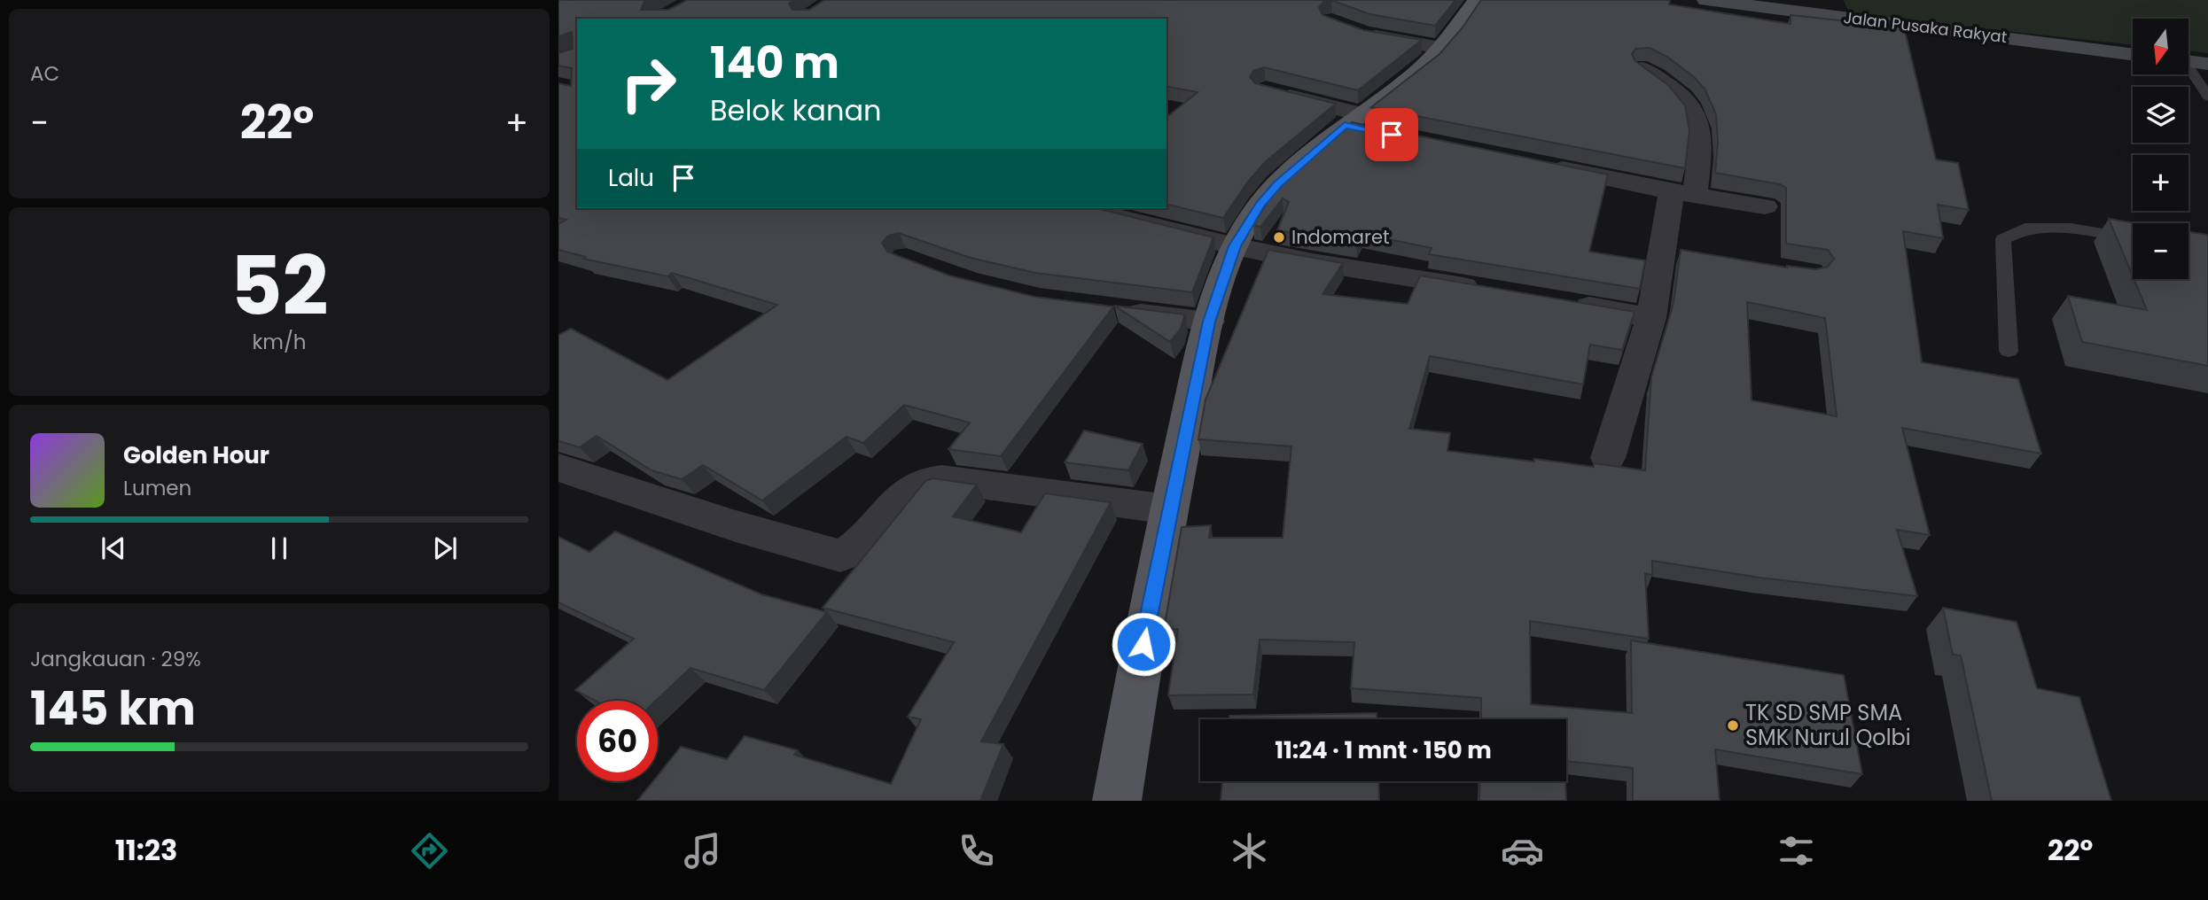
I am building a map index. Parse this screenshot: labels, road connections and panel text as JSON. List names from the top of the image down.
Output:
{
  "streets": {
    "street": ["Jalan Pusaka Rakyat"]
  },
  "places": ["Indomaret", "TK SD SMP SMA SMK Nurul Qolbi"],
  "north": "bottom",
  "page": {
    "tile": [
      "AC",
      ["52", "km/h"],
      ["Jangkauan · 29%", "145 km"]
    ],
    "map_buttons": ["+", "−"],
    "turn": ["140 m", "Belok kanan"],
    "heat": ["−", "22°", "+"],
    "then": "Lalu",
    "song": ["Golden Hour", "Lumen"],
    "limit": "60",
    "trip": "11:24 · 1 mnt · 150 m",
    "tabs": ["11:23", "22°"]
  }
}
